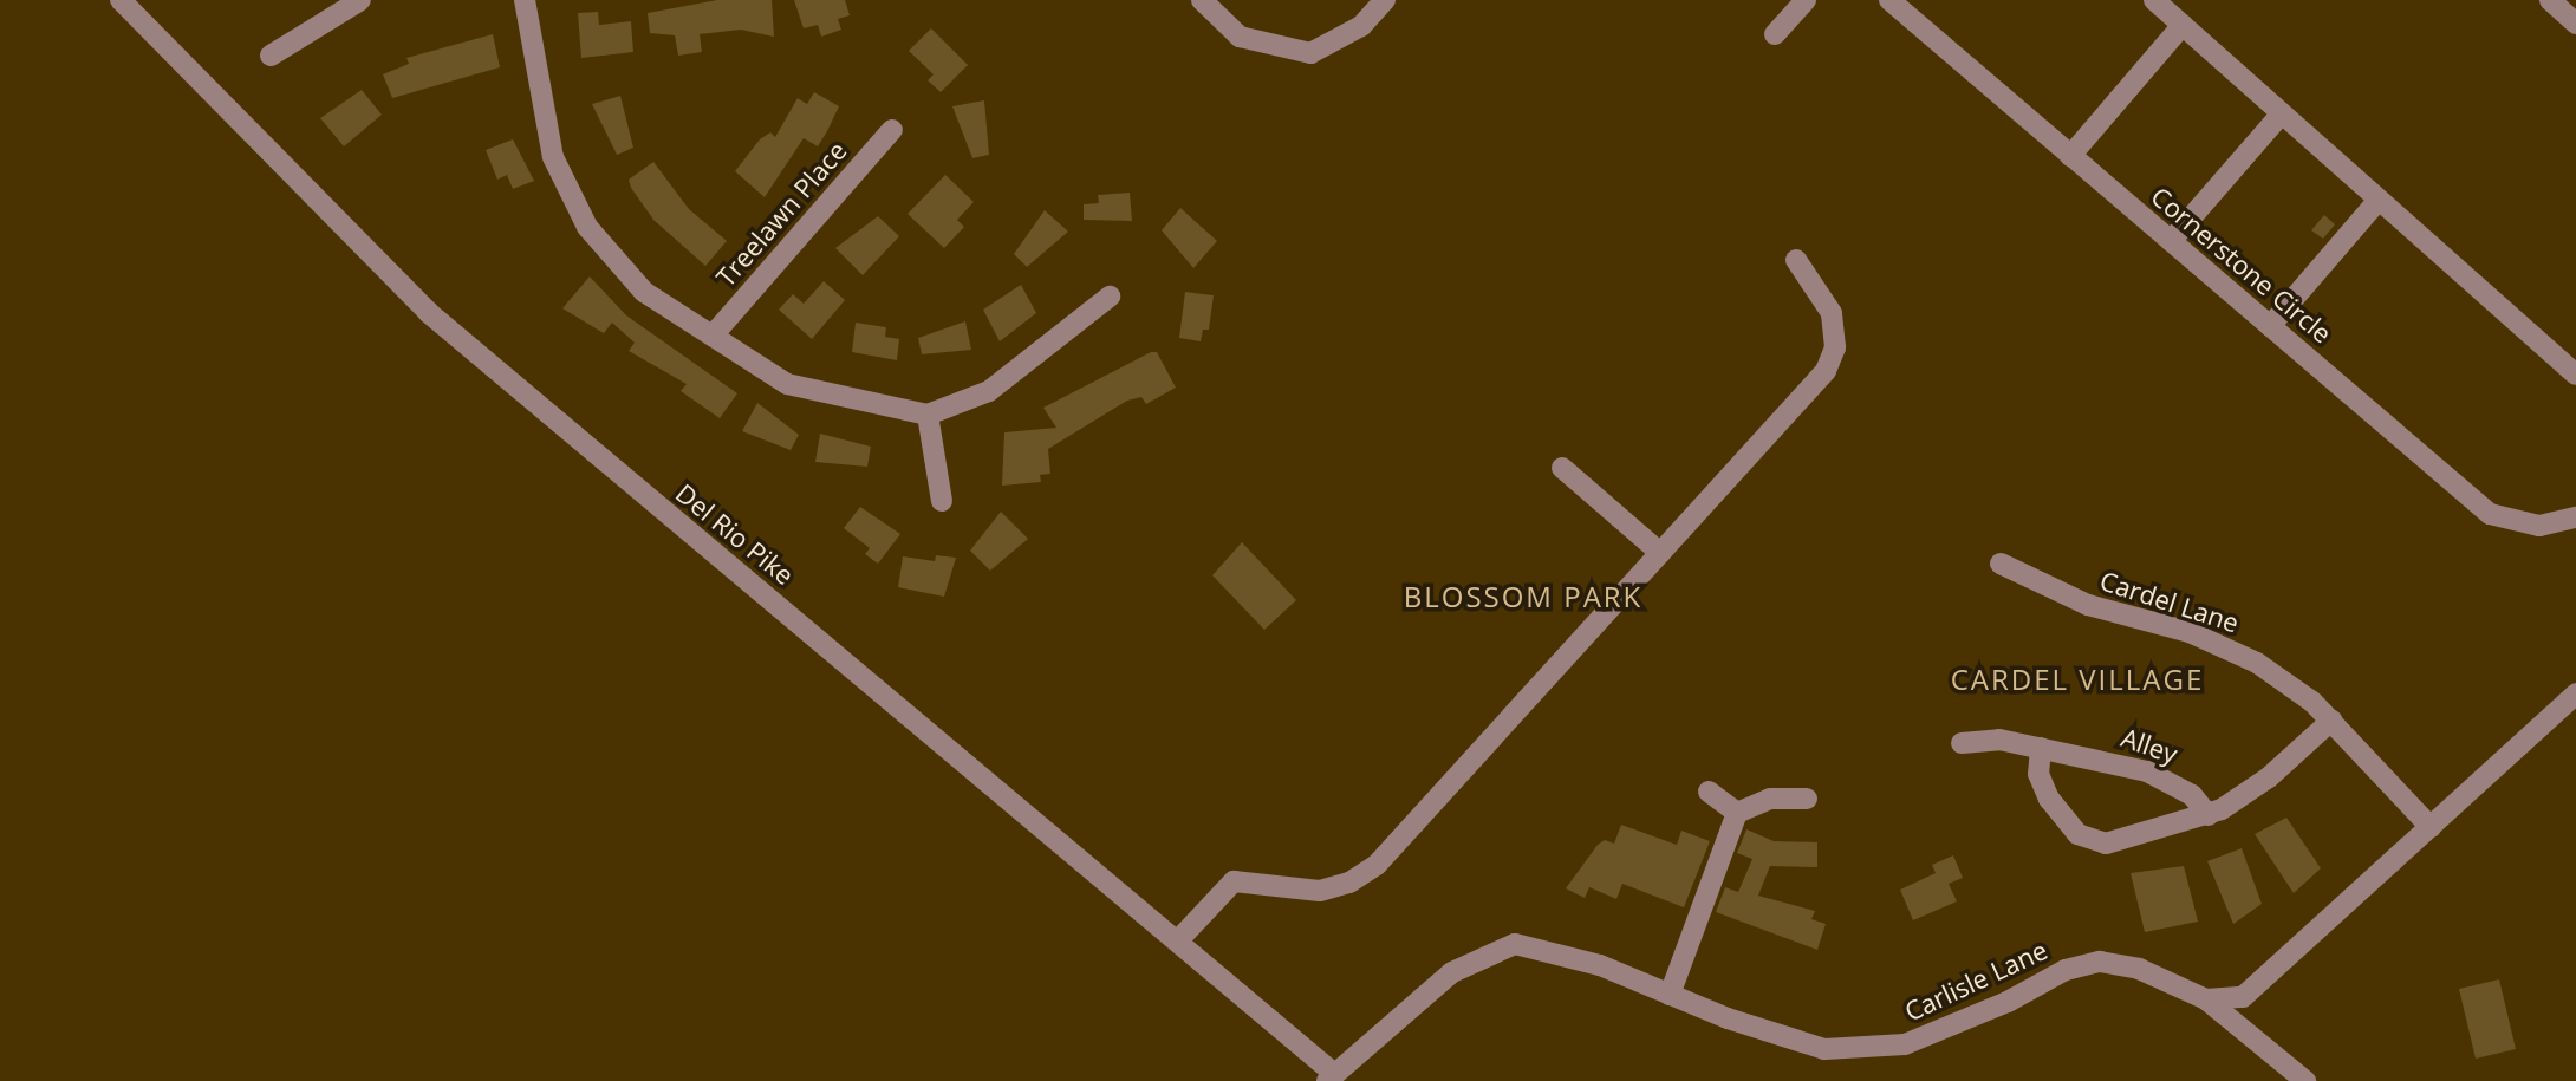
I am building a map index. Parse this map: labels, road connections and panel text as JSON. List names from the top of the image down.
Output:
{
  "streets": {
    "street": [
      "Treelawn Place",
      "Cornerstone Circle",
      "Del Rio Pike",
      "Cardel Lane",
      "Alley",
      "Carlisle Lane"
    ]
  },
  "crossings": [
    ["Del Rio Pike", "Carlisle Lane"]
  ],
  "districts": ["BLOSSOM PARK", "CARDEL VILLAGE"]
}
